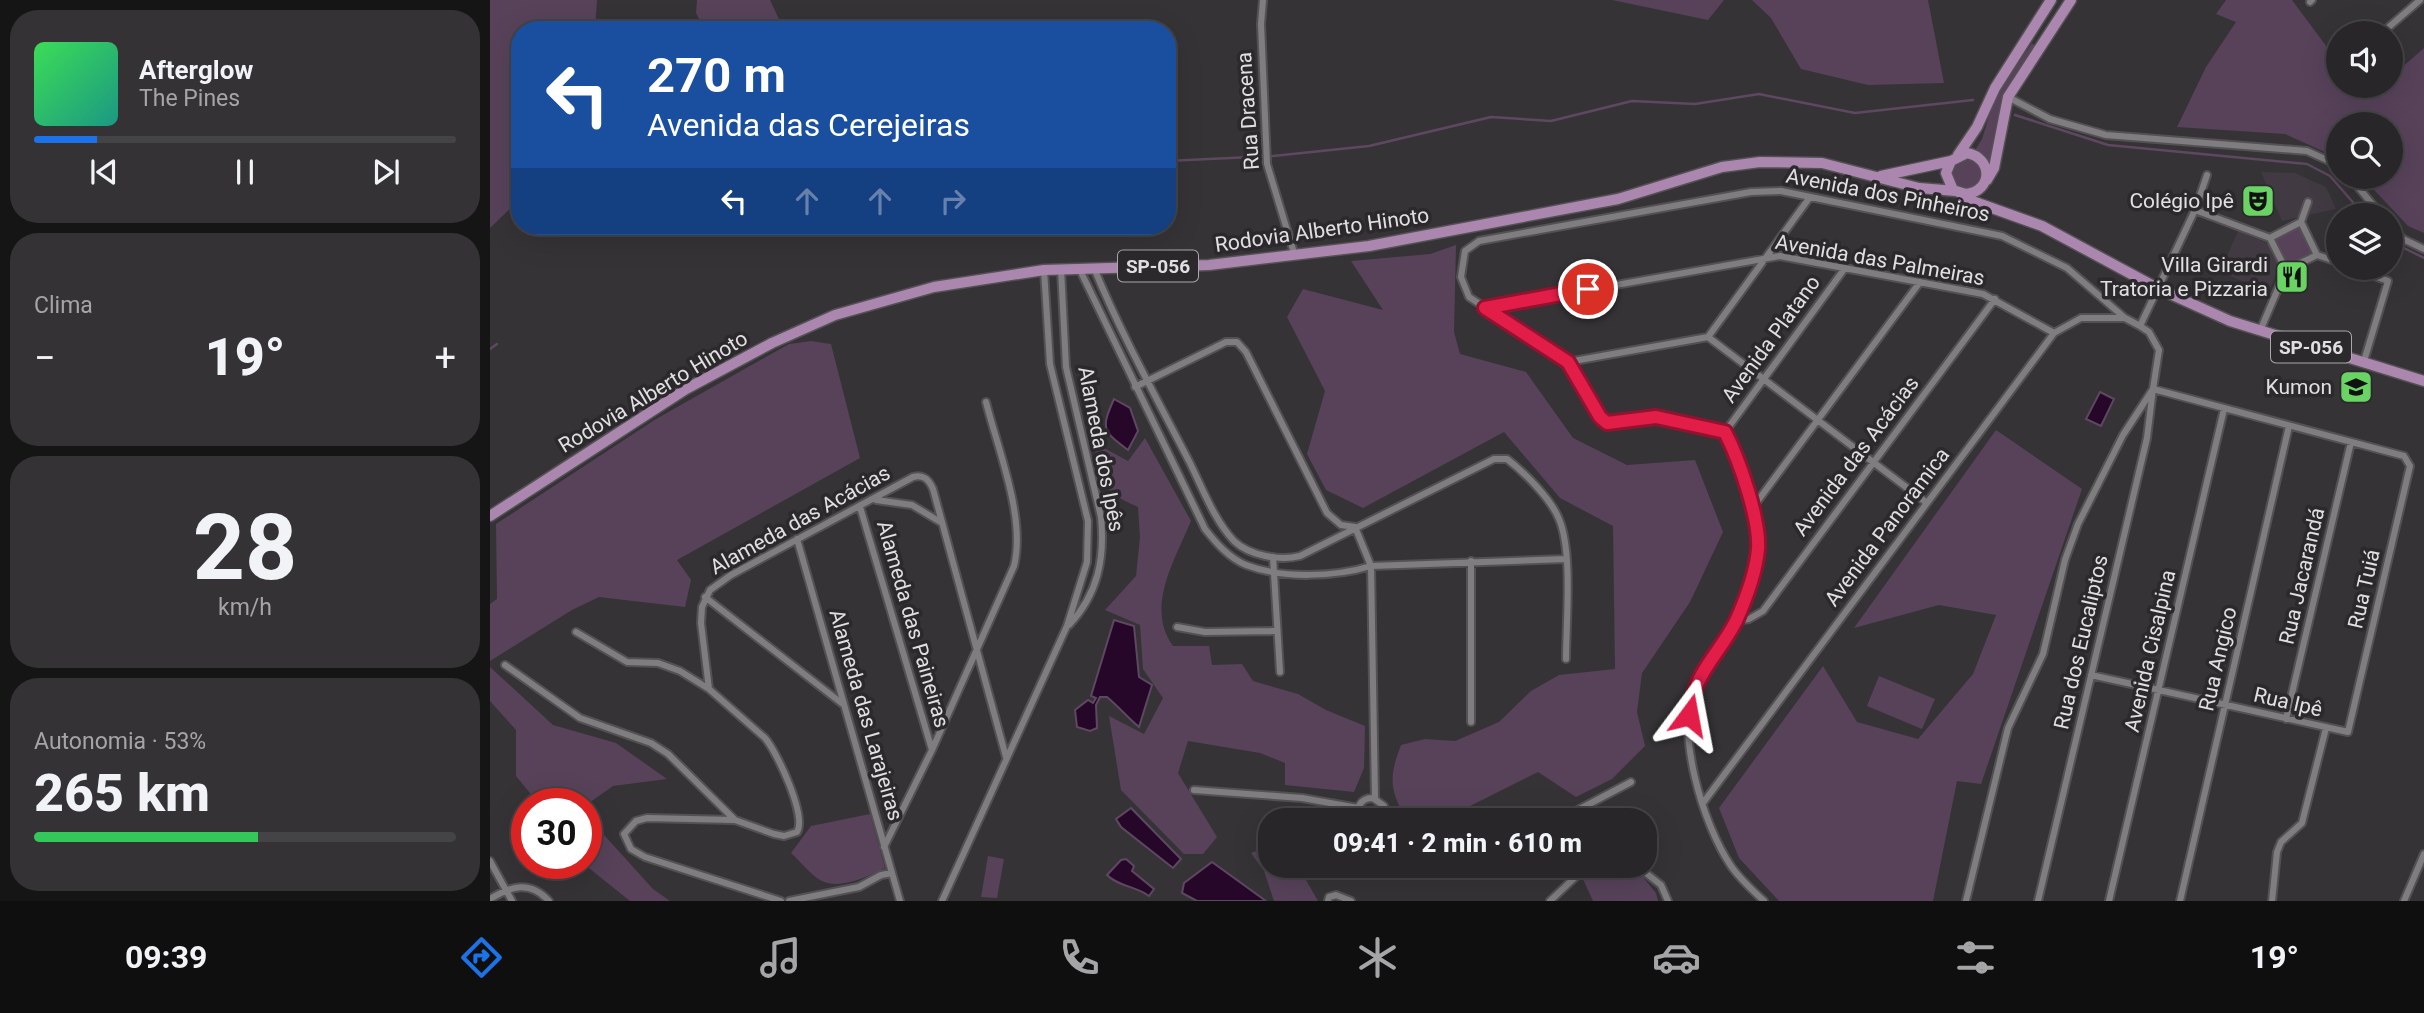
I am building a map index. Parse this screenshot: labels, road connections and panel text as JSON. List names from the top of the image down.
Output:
{
  "streets": {
    "main road": ["Rodovia Alberto Hinoto", "SP-056"],
    "street": [
      "Rua Dracena",
      "Avenida dos Pinheiros",
      "Avenida das Palmeiras",
      "Avenida Platano",
      "Alameda dos Ipês",
      "Avenida das Acácias",
      "Alameda das Acácias",
      "Avenida Panoramica",
      "Rua Jacarandá",
      "Rua Tuiá",
      "Alameda das Paineiras",
      "Rua dos Eucaliptos",
      "Avenida Cisalpina",
      "Rua Angico",
      "Rua Ipê",
      "Alameda das Larajeiras"
    ]
  },
  "crossings": [
    ["Rua Dracena", "Rodovia Alberto Hinoto"],
    ["Avenida dos Pinheiros", "Avenida das Palmeiras"],
    ["Avenida dos Pinheiros", "Avenida Panoramica"],
    ["Rodovia Alberto Hinoto", "Alameda dos Ipês"],
    ["Avenida das Palmeiras", "Avenida Platano"],
    ["Avenida das Palmeiras", "Avenida das Acácias"],
    ["Avenida das Palmeiras", "Avenida Panoramica"],
    ["Alameda dos Ipês", "Alameda das Acácias"],
    ["Alameda das Acácias", "Alameda das Paineiras"],
    ["Alameda das Acácias", "Alameda das Larajeiras"],
    ["Rua Jacarandá", "Rua Tuiá"],
    ["Rua Jacarandá", "Rua Ipê"],
    ["Rua Tuiá", "Rua Ipê"],
    ["Rua dos Eucaliptos", "Rua Ipê"],
    ["Avenida Cisalpina", "Rua Ipê"],
    ["Rua Angico", "Rua Ipê"]
  ],
  "places": {
    "theatre": ["Colégio Ipê"],
    "restaurant": ["Villa Girardi Tratoria e Pizzaria"],
    "school or university": ["Kumon"]
  },
  "page": {
    "turn": ["270 m", "Avenida das Cerejeiras"],
    "song": ["Afterglow", "The Pines"],
    "tile": [
      "Clima",
      ["28", "km/h"],
      ["Autonomia · 53%", "265 km"]
    ],
    "heat": ["−", "19°", "+"],
    "limit": "30",
    "trip": "09:41 · 2 min · 610 m",
    "tabs": ["09:39", "19°"]
  }
}
